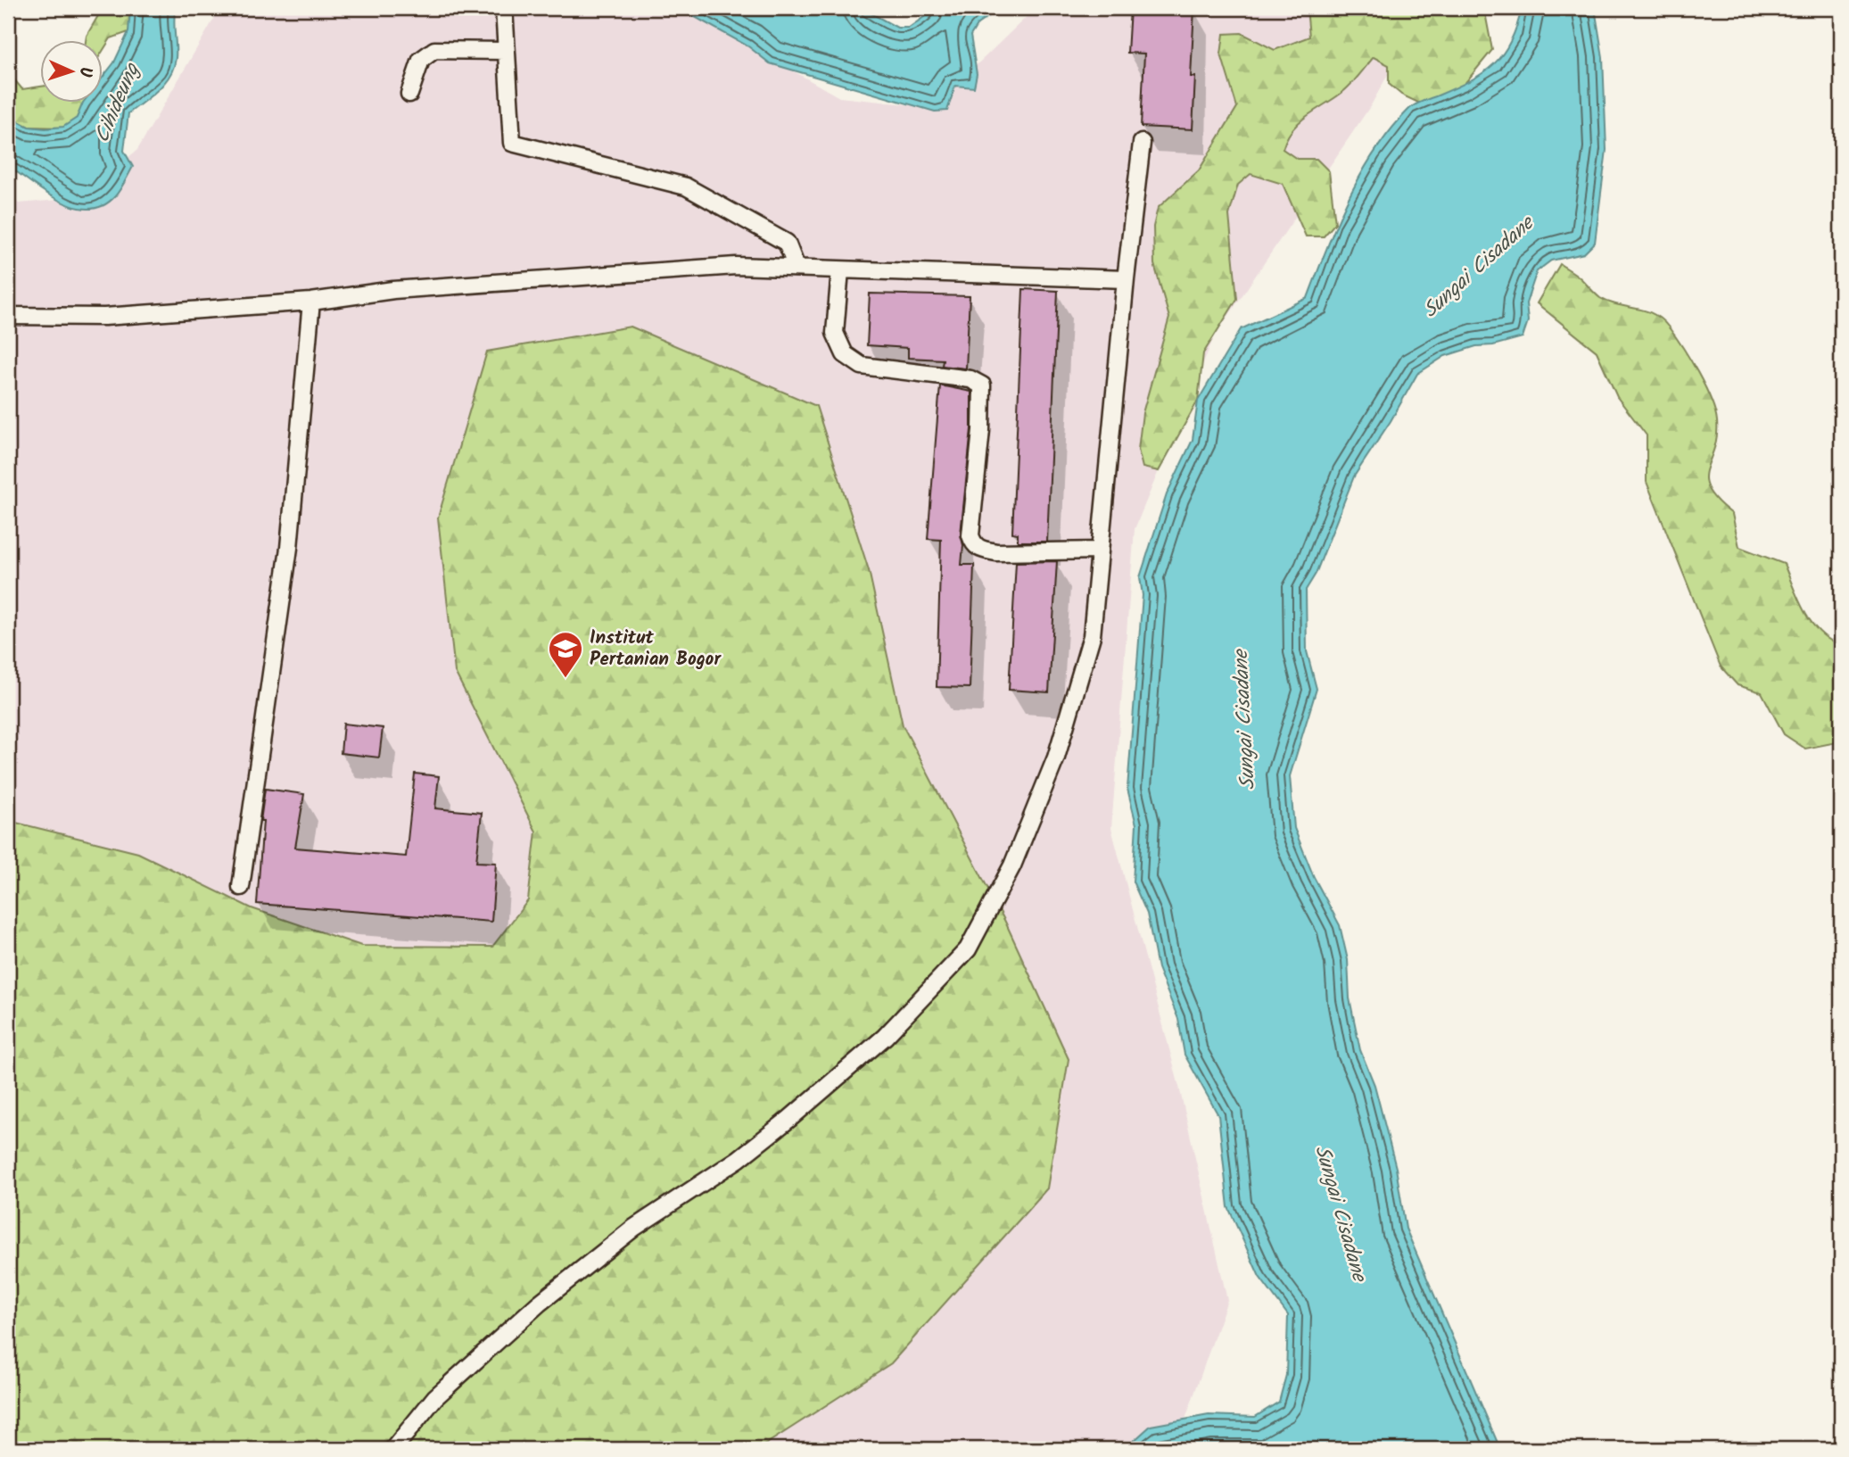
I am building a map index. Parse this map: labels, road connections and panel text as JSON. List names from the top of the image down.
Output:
{
  "water": ["Cihideung", "Sungai Cisadane"],
  "places": {
    "school or university": ["Institut Pertanian Bogor"]
  },
  "north": "right"
}
